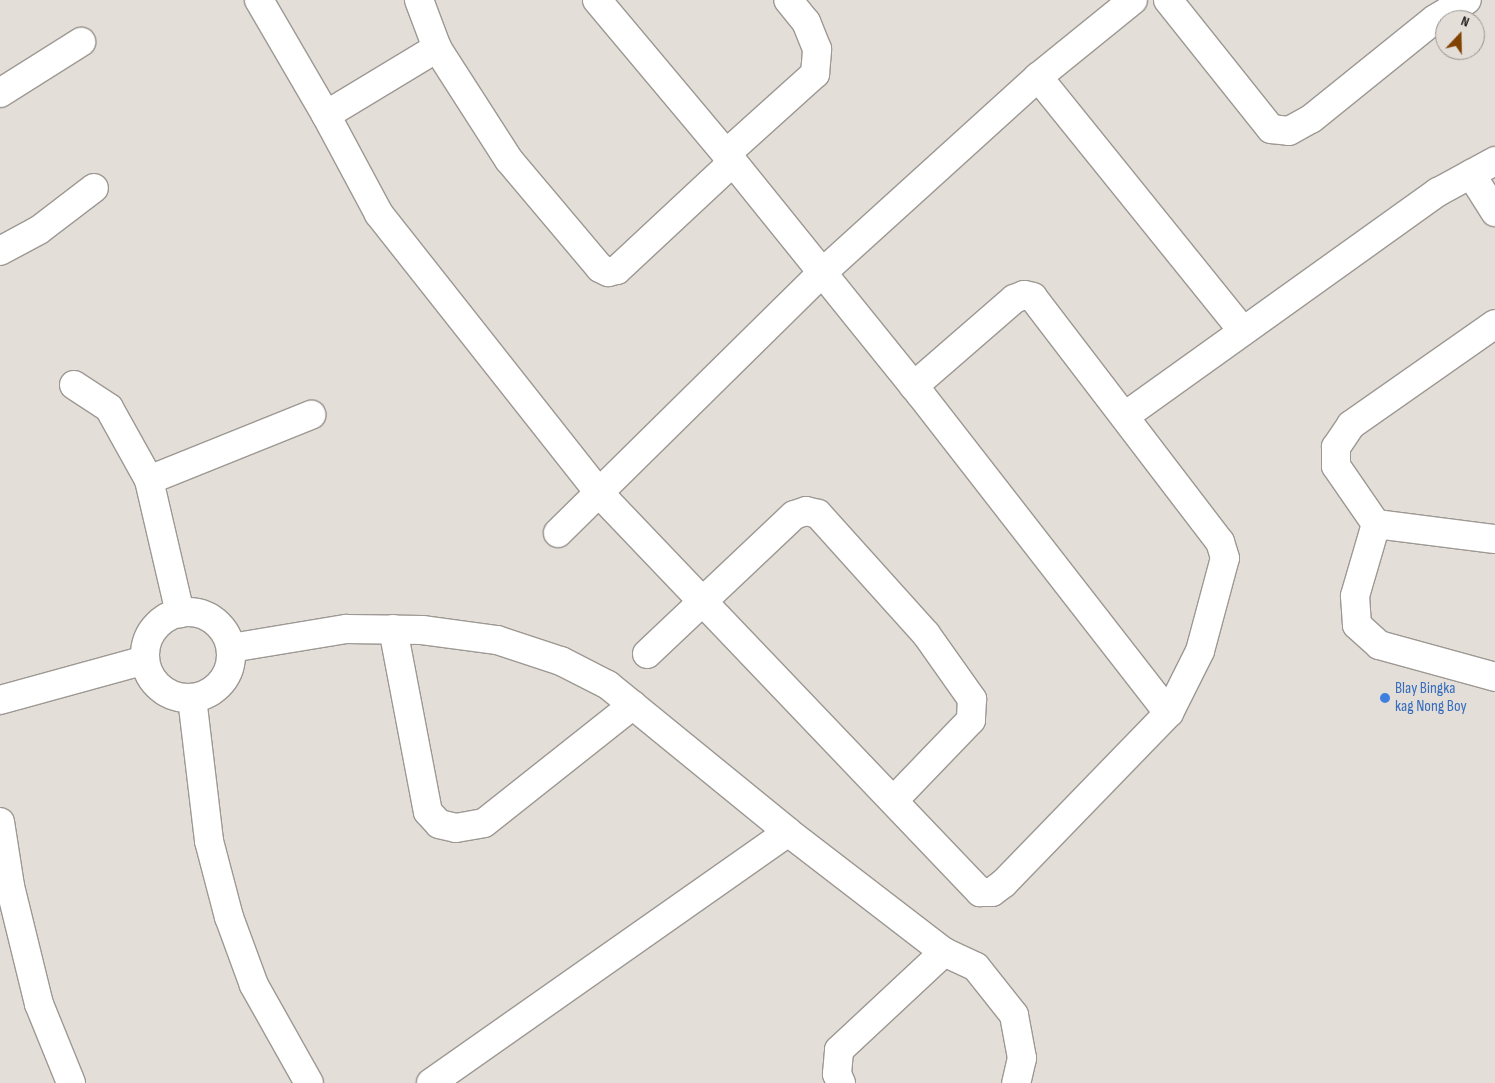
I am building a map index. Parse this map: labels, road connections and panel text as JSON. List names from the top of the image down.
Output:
{
  "places": ["Blay Bingka kag Nong Boy"],
  "north": "top"
}
